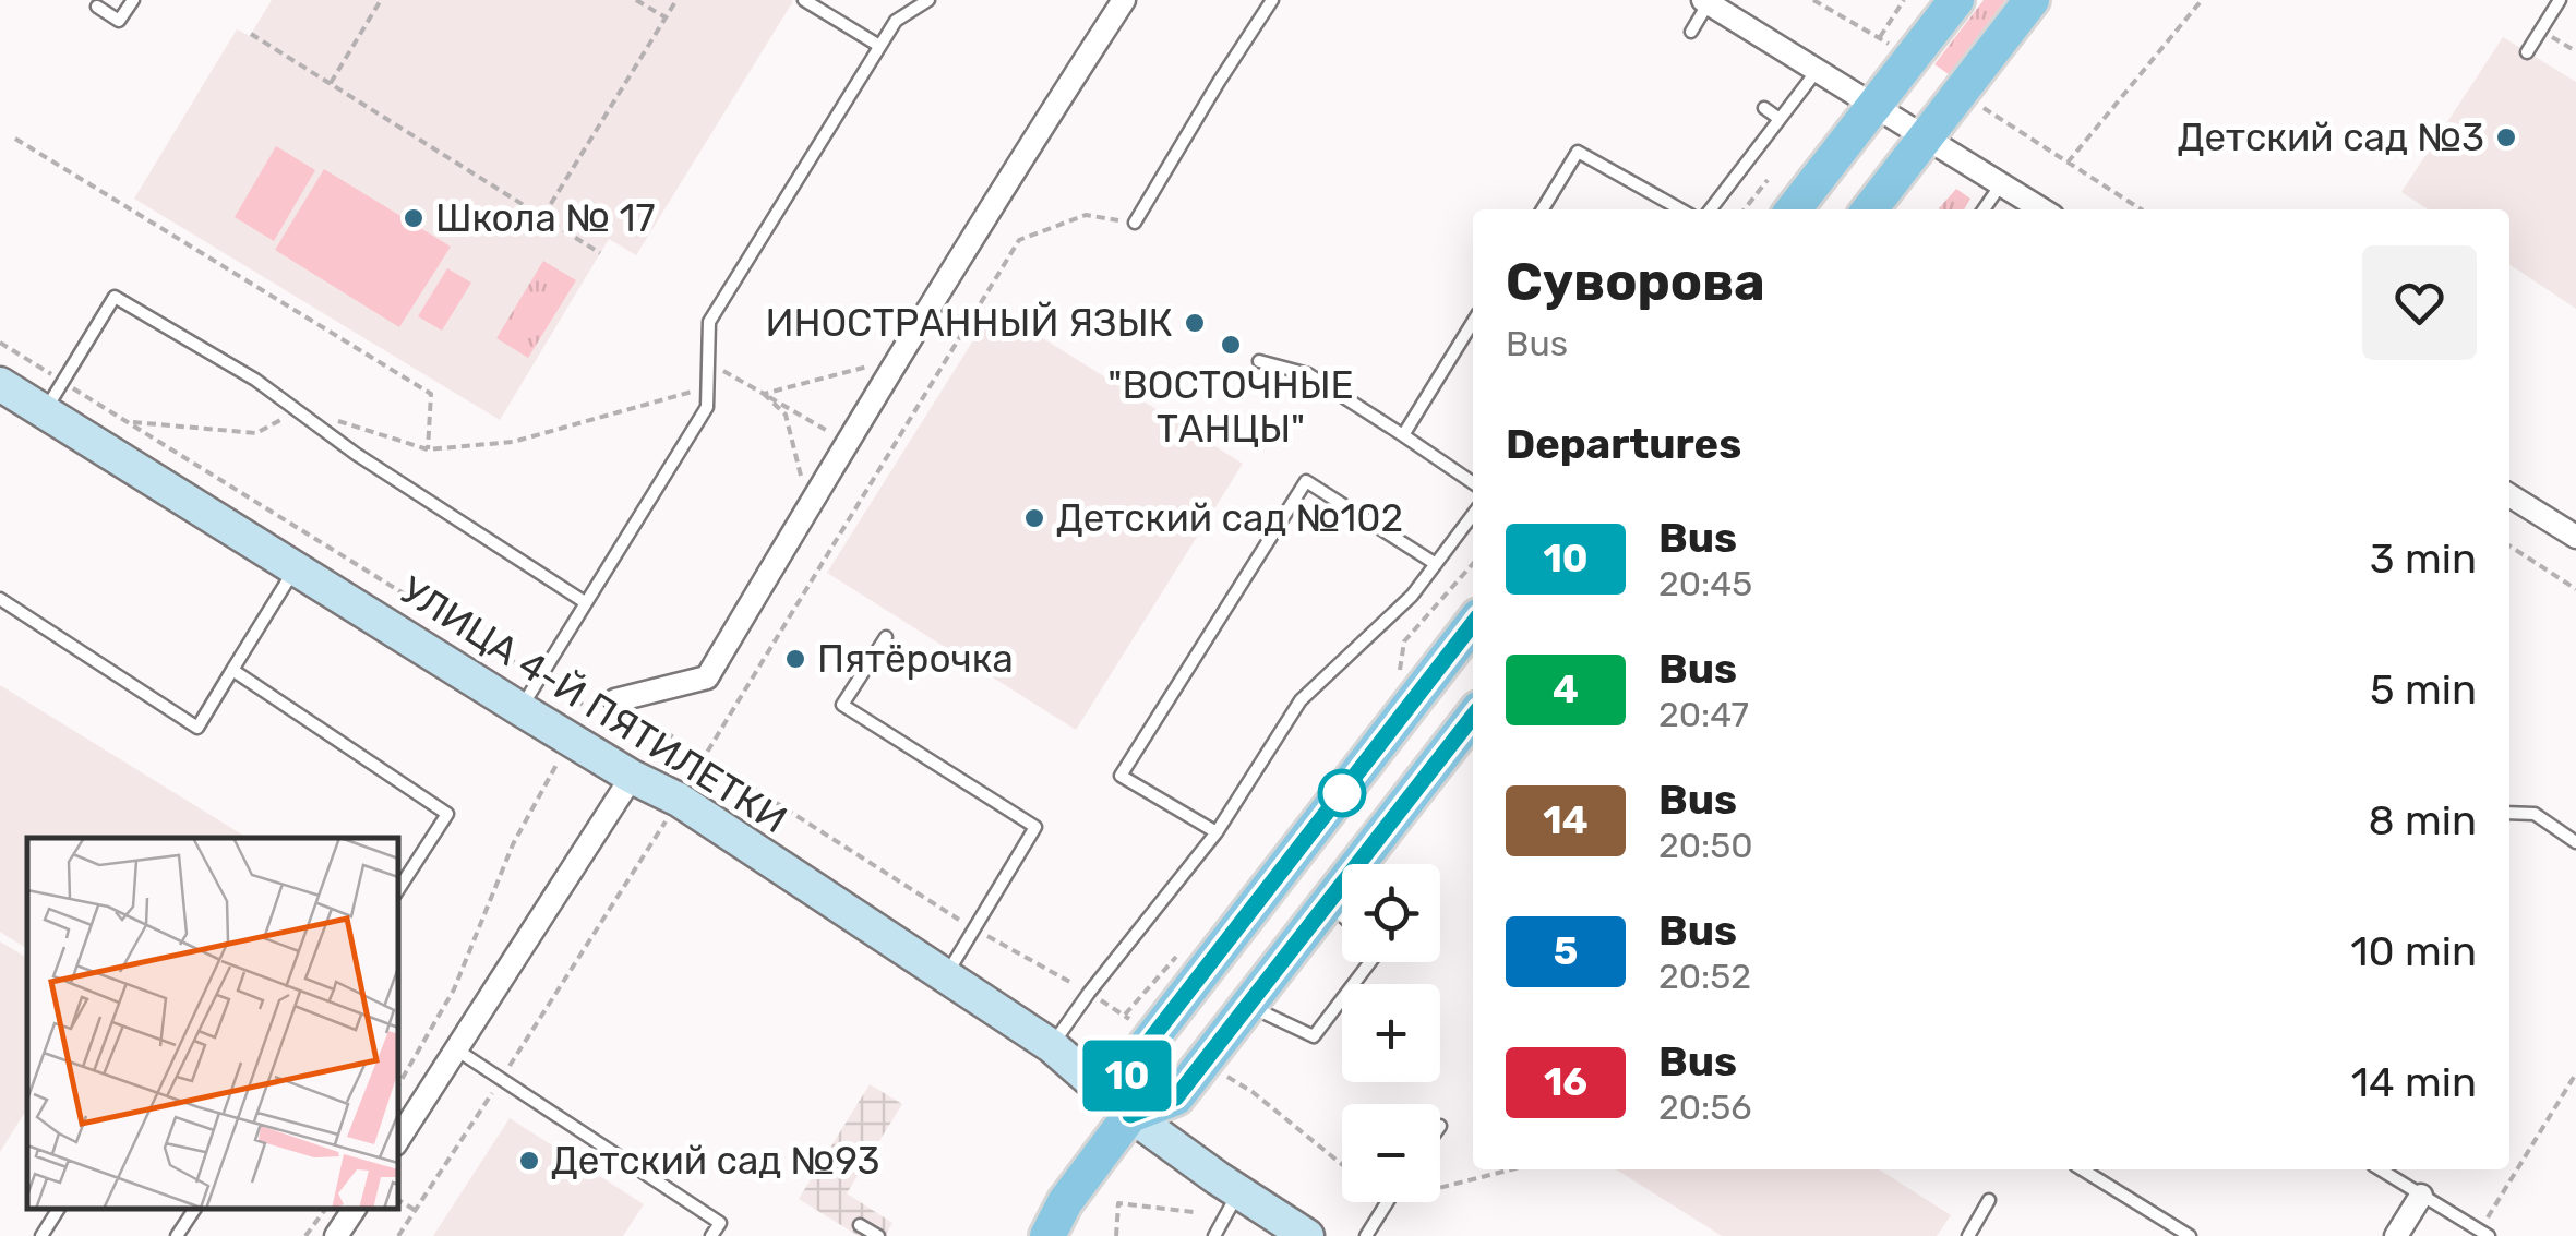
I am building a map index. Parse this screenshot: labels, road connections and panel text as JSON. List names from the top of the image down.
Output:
{
  "streets": {
    "street": ["УЛИЦА 4-Й ПЯТИЛЕТКИ"]
  },
  "places": [
    "Детский сад №3",
    "Школа № 17",
    "ИНОСТРАННЫЙ ЯЗЫК",
    "\"ВОСТОЧНЫЕ ТАНЦЫ\"",
    "Детский сад №102",
    "Пятёрочка",
    "Детский сад №93"
  ],
  "lines": ["bus line 10"],
  "page": {
    "on_map": "10",
    "heading": [
      ["Суворова", "Bus"],
      "Departures"
    ],
    "list": [
      {
        "mark": "10",
        "name": "Bus",
        "note": "20:45",
        "value": "3 min"
      },
      {
        "mark": "4",
        "name": "Bus",
        "note": "20:47",
        "value": "5 min"
      },
      {
        "mark": "14",
        "name": "Bus",
        "note": "20:50",
        "value": "8 min"
      },
      {
        "mark": "5",
        "name": "Bus",
        "note": "20:52",
        "value": "10 min"
      },
      {
        "mark": "16",
        "name": "Bus",
        "note": "20:56",
        "value": "14 min"
      }
    ],
    "map_buttons": ["+", "−"]
  }
}
